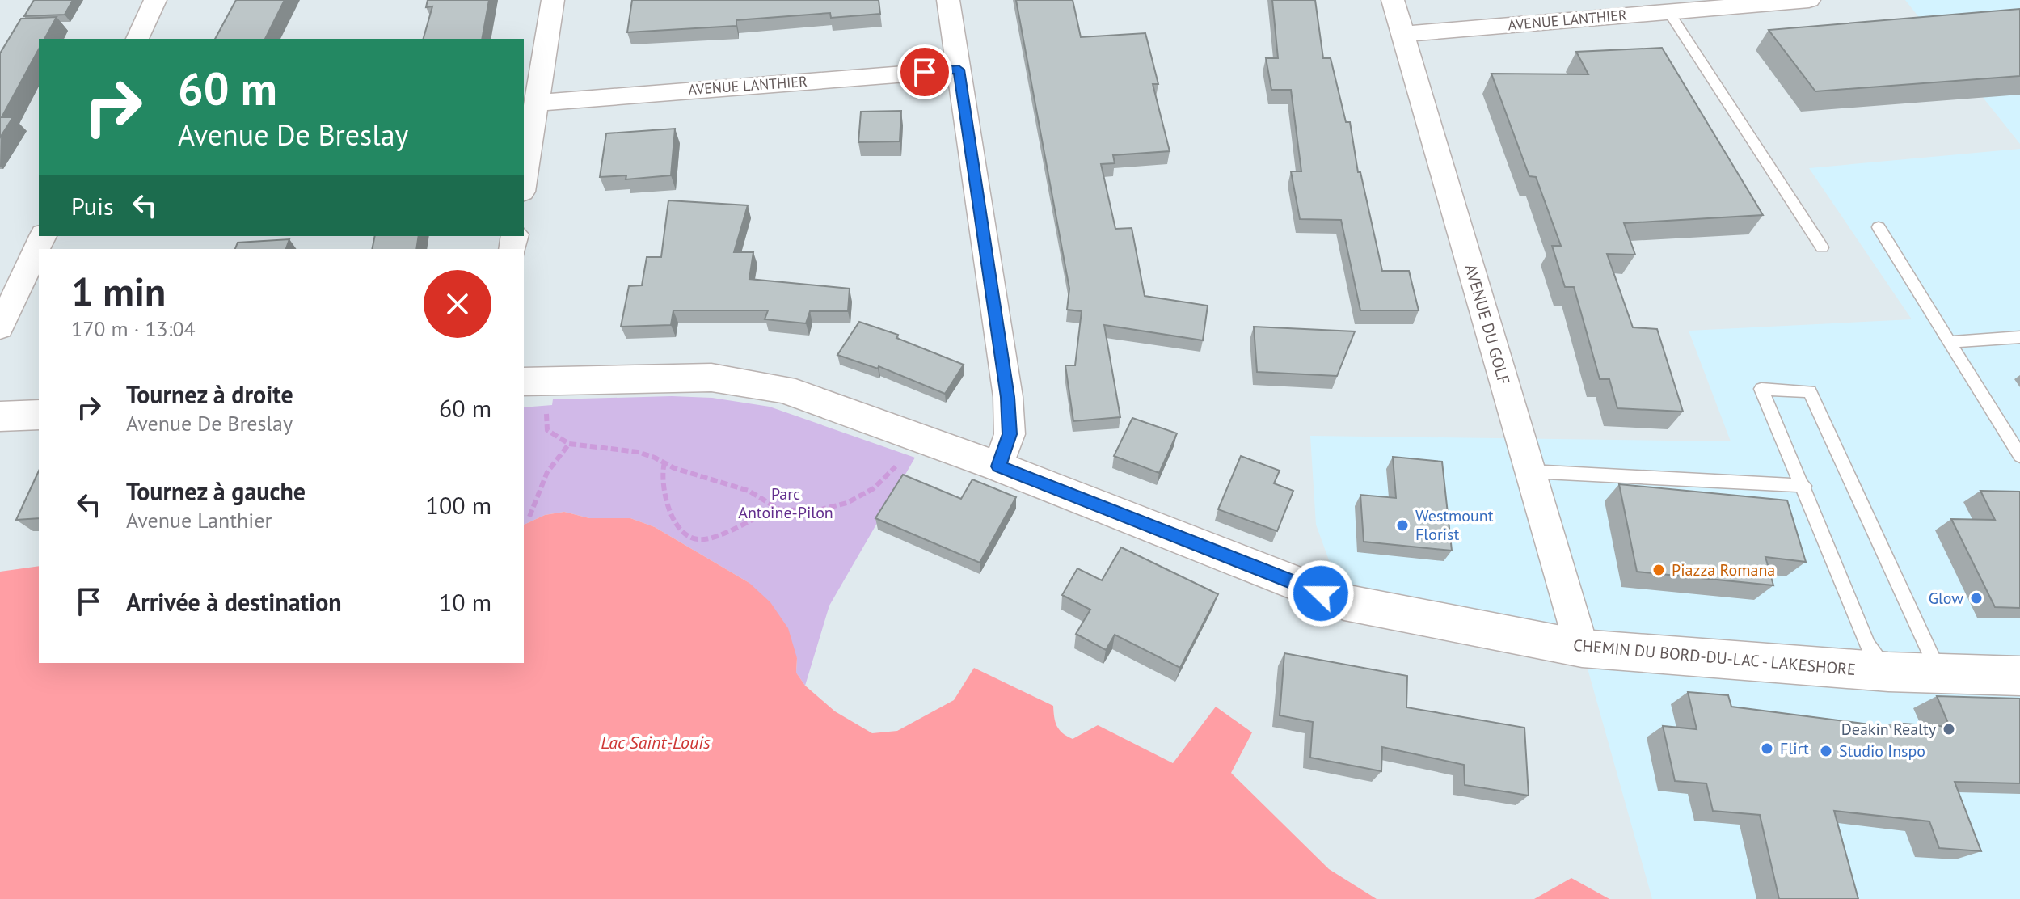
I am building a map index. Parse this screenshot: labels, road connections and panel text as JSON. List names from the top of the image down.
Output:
{
  "streets": {
    "street": ["AVENUE LANTHIER", "AVENUE DU GOLF", "CHEMIN DU BORD-DU-LAC - LAKESHORE"]
  },
  "crossings": [
    ["AVENUE LANTHIER", "AVENUE DU GOLF"],
    ["AVENUE DU GOLF", "CHEMIN DU BORD-DU-LAC - LAKESHORE"]
  ],
  "water": ["Lac Saint-Louis"],
  "parks": ["Parc Antoine-Pilon"],
  "places": [
    "Westmount Florist",
    "Piazza Romana",
    "Glow",
    "Deakin Realty",
    "Flirt",
    "Studio Inspo"
  ],
  "page": {
    "turn": ["60 m", "Avenue De Breslay"],
    "then": "Puis",
    "heading": ["1 min", "170 m · 13:04"],
    "list": [
      {
        "name": "Tournez à droite",
        "note": "Avenue De Breslay",
        "value": "60 m"
      },
      {
        "name": "Tournez à gauche",
        "note": "Avenue Lanthier",
        "value": "100 m"
      },
      {
        "name": "Arrivée à destination",
        "value": "10 m"
      }
    ]
  }
}
